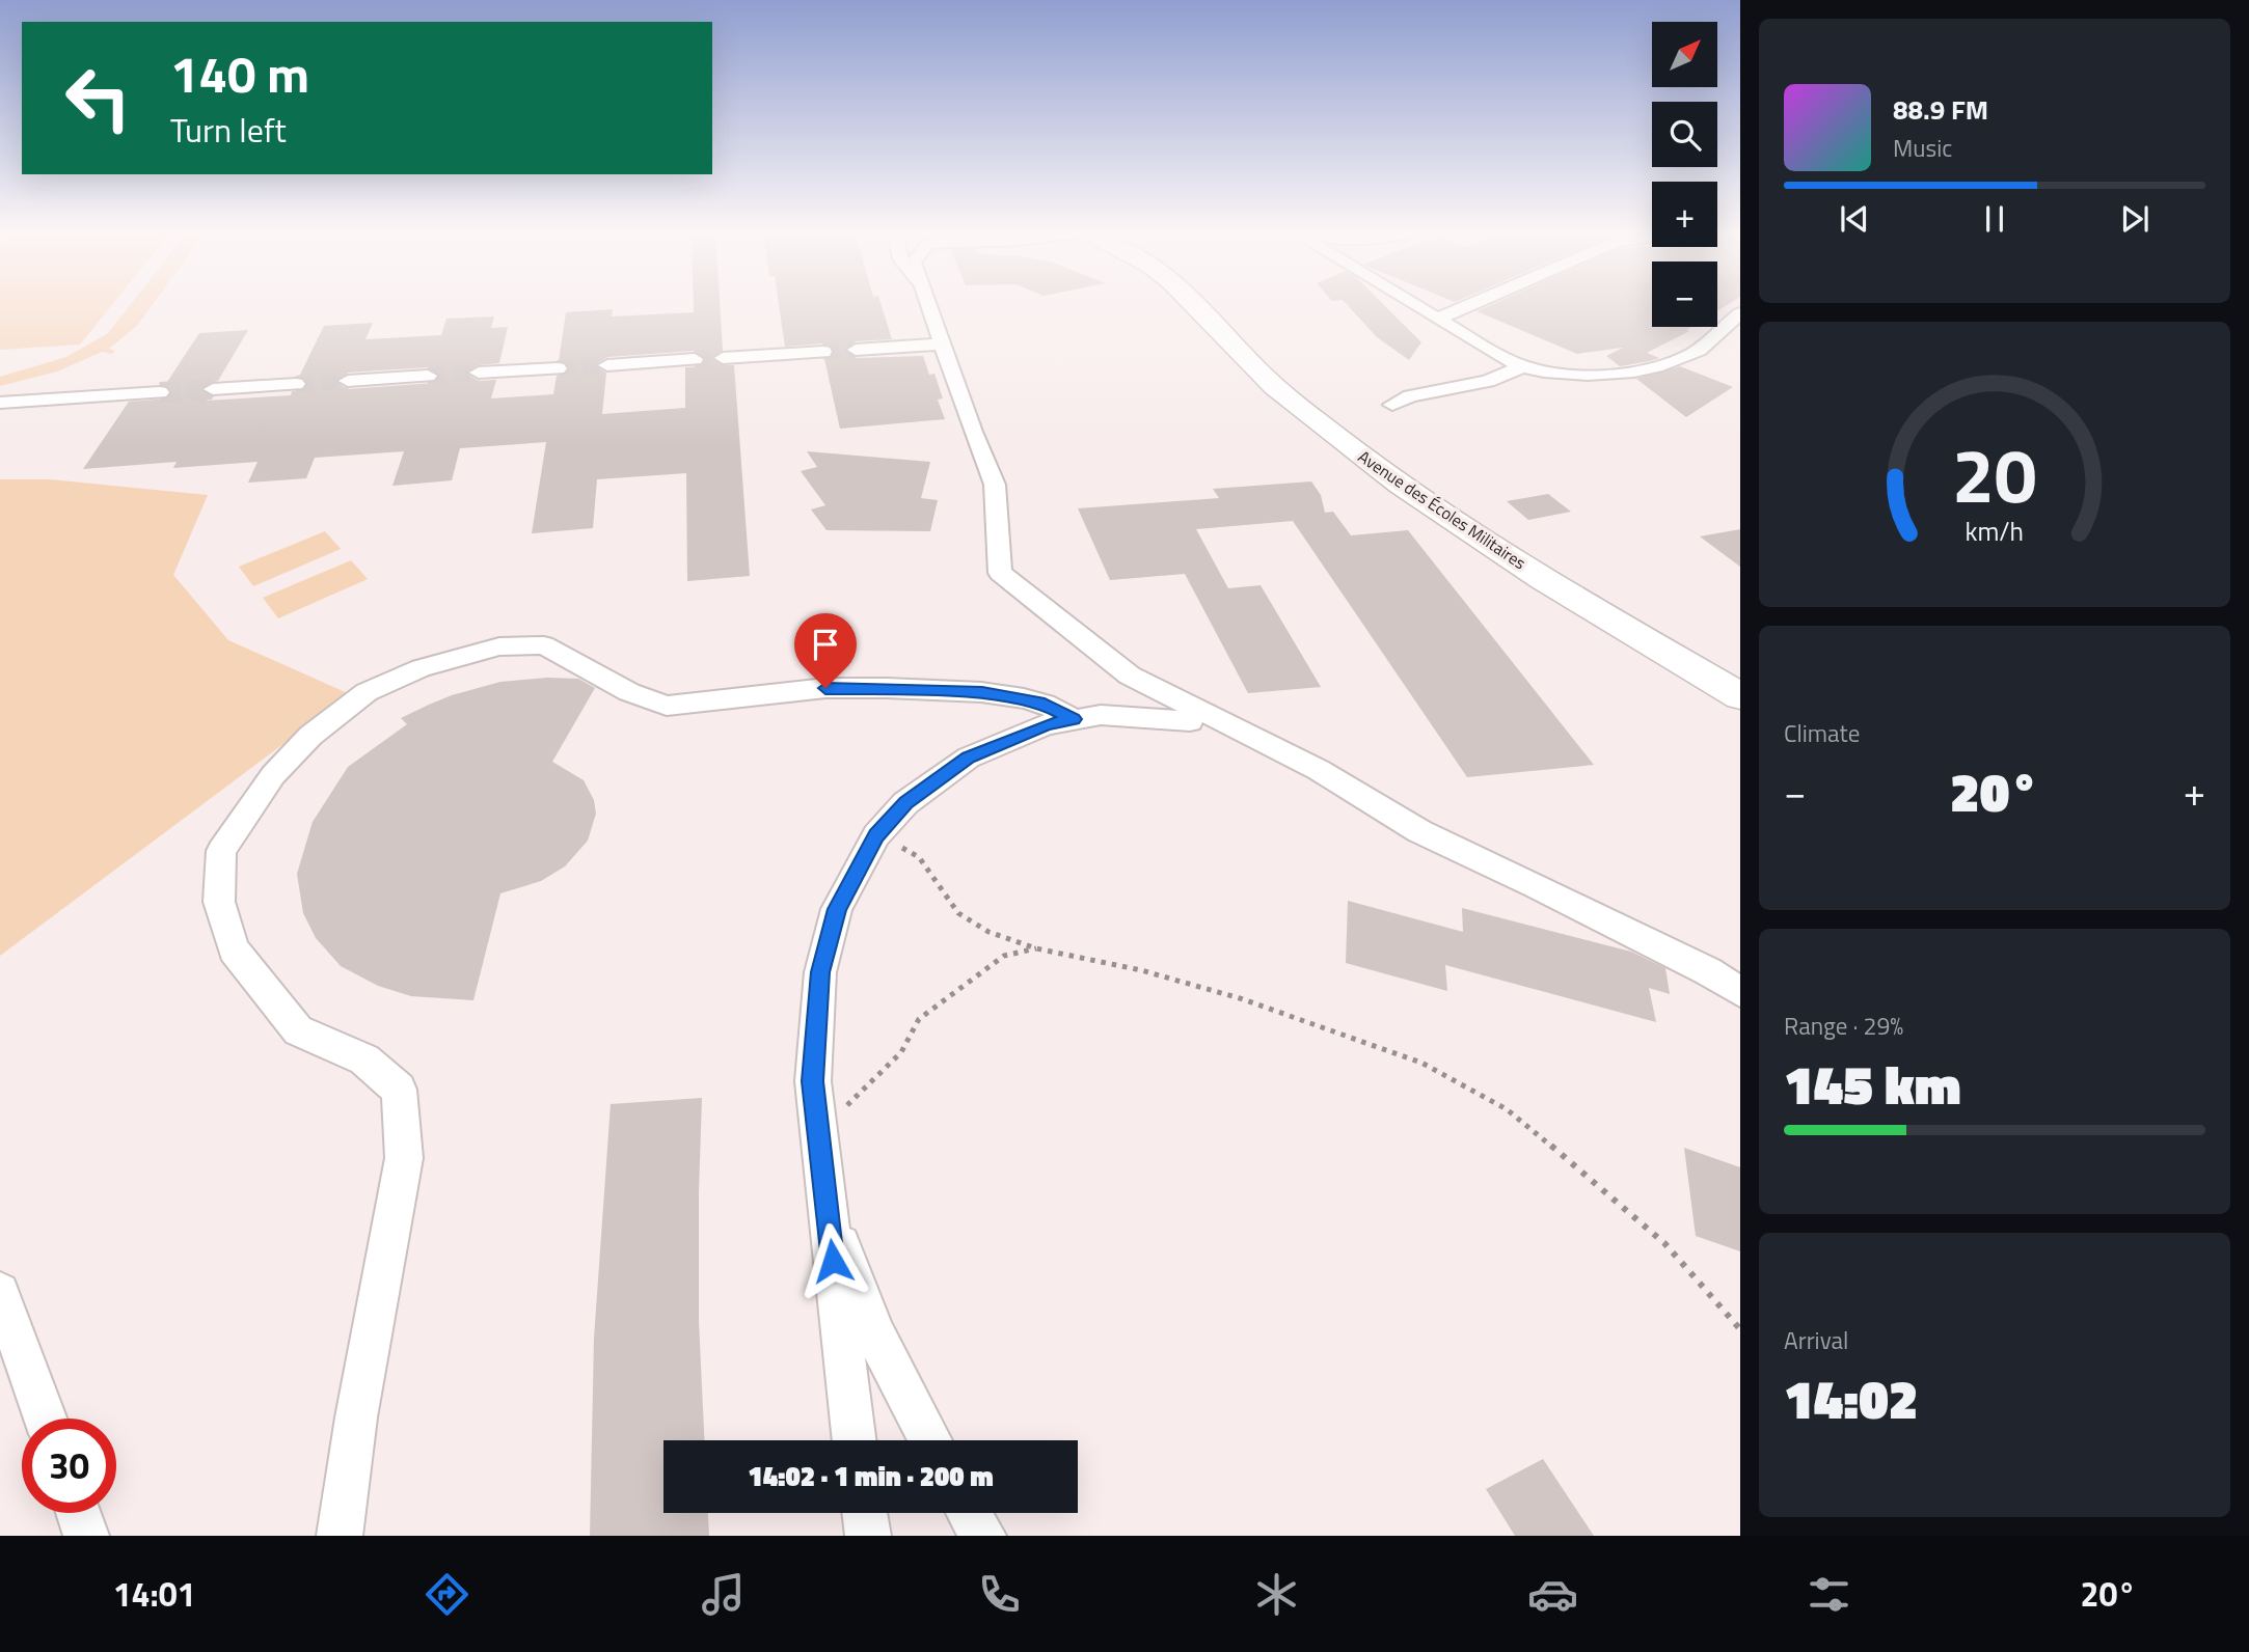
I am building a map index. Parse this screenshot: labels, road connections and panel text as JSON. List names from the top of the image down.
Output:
{
  "streets": {
    "street": ["Avenue des Écoles Militaires"]
  },
  "north": "top right",
  "page": {
    "map_buttons": ["+", "−"],
    "turn": ["140 m", "Turn left"],
    "song": ["88.9 FM", "Music"],
    "tile": [
      "Climate",
      ["Range · 29%", "145 km"],
      ["Arrival", "14:02"]
    ],
    "heat": ["−", "20°", "+"],
    "limit": "30",
    "trip": "14:02 · 1 min · 200 m",
    "tabs": ["14:01", "20°"],
    "gauge": ["20", "km/h"]
  }
}
